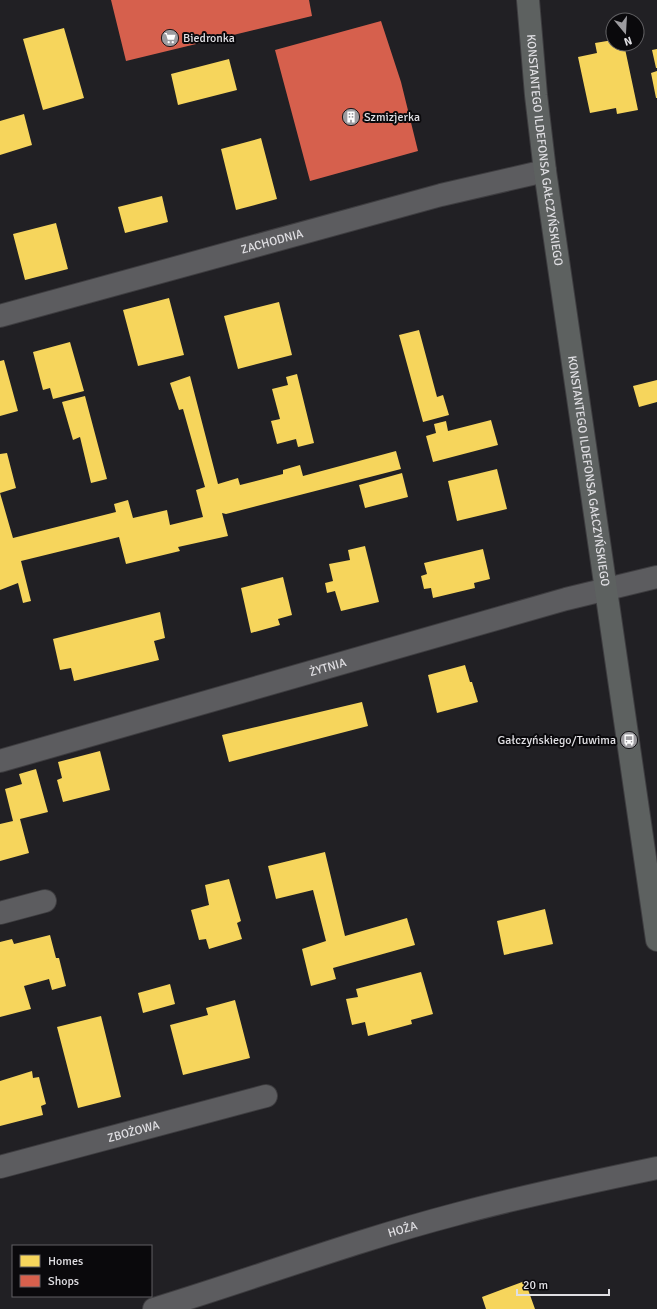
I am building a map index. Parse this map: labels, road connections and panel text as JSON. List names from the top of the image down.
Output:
{
  "streets": {
    "street": [
      "KONSTANTEGO ILDEFONSA GAŁCZYŃSKIEGO",
      "ZACHODNIA",
      "ŻYTNIA",
      "ZBOŻOWA",
      "HOŻA"
    ]
  },
  "crossings": [
    ["KONSTANTEGO ILDEFONSA GAŁCZYŃSKIEGO", "ZACHODNIA"],
    ["KONSTANTEGO ILDEFONSA GAŁCZYŃSKIEGO", "ŻYTNIA"]
  ],
  "places": {
    "supermarket": ["Biedronka"],
    "building": ["Szmizjerka"],
    "bus stop": ["Gałczyńskiego/Tuwima"]
  },
  "legend": ["Homes", "Shops"],
  "scale_bar": "20 m",
  "north": "bottom"
}
